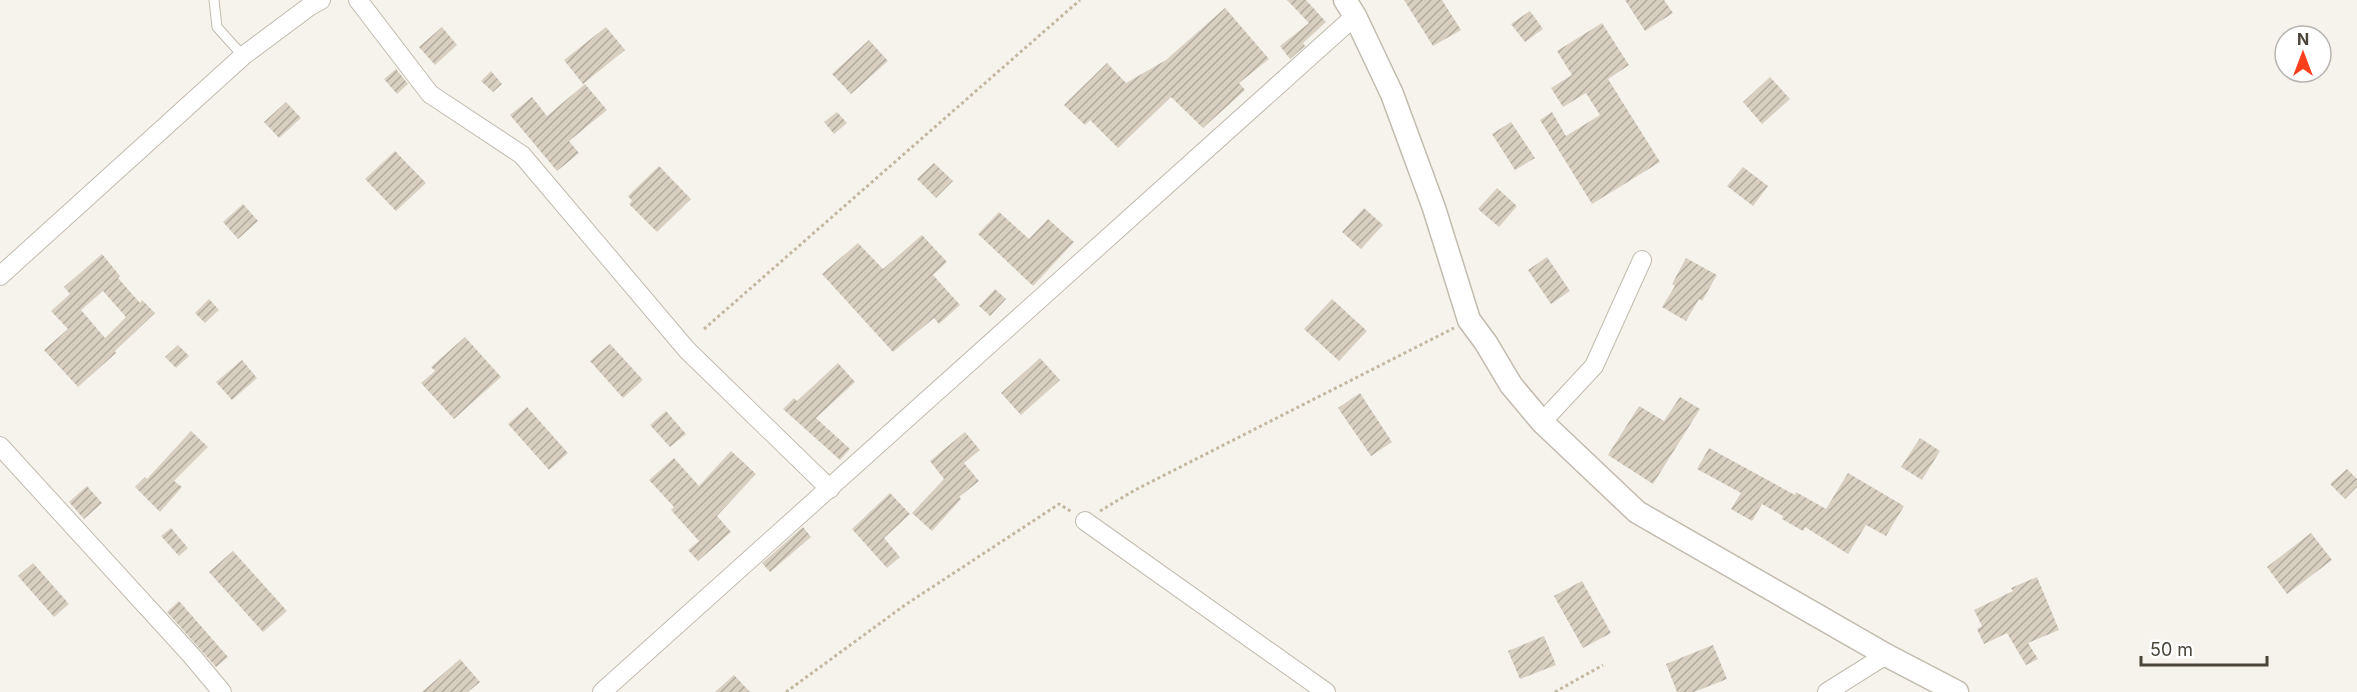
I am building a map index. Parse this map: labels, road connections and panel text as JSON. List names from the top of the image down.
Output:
{
  "scale_bar": "50 m",
  "north": "top"
}
